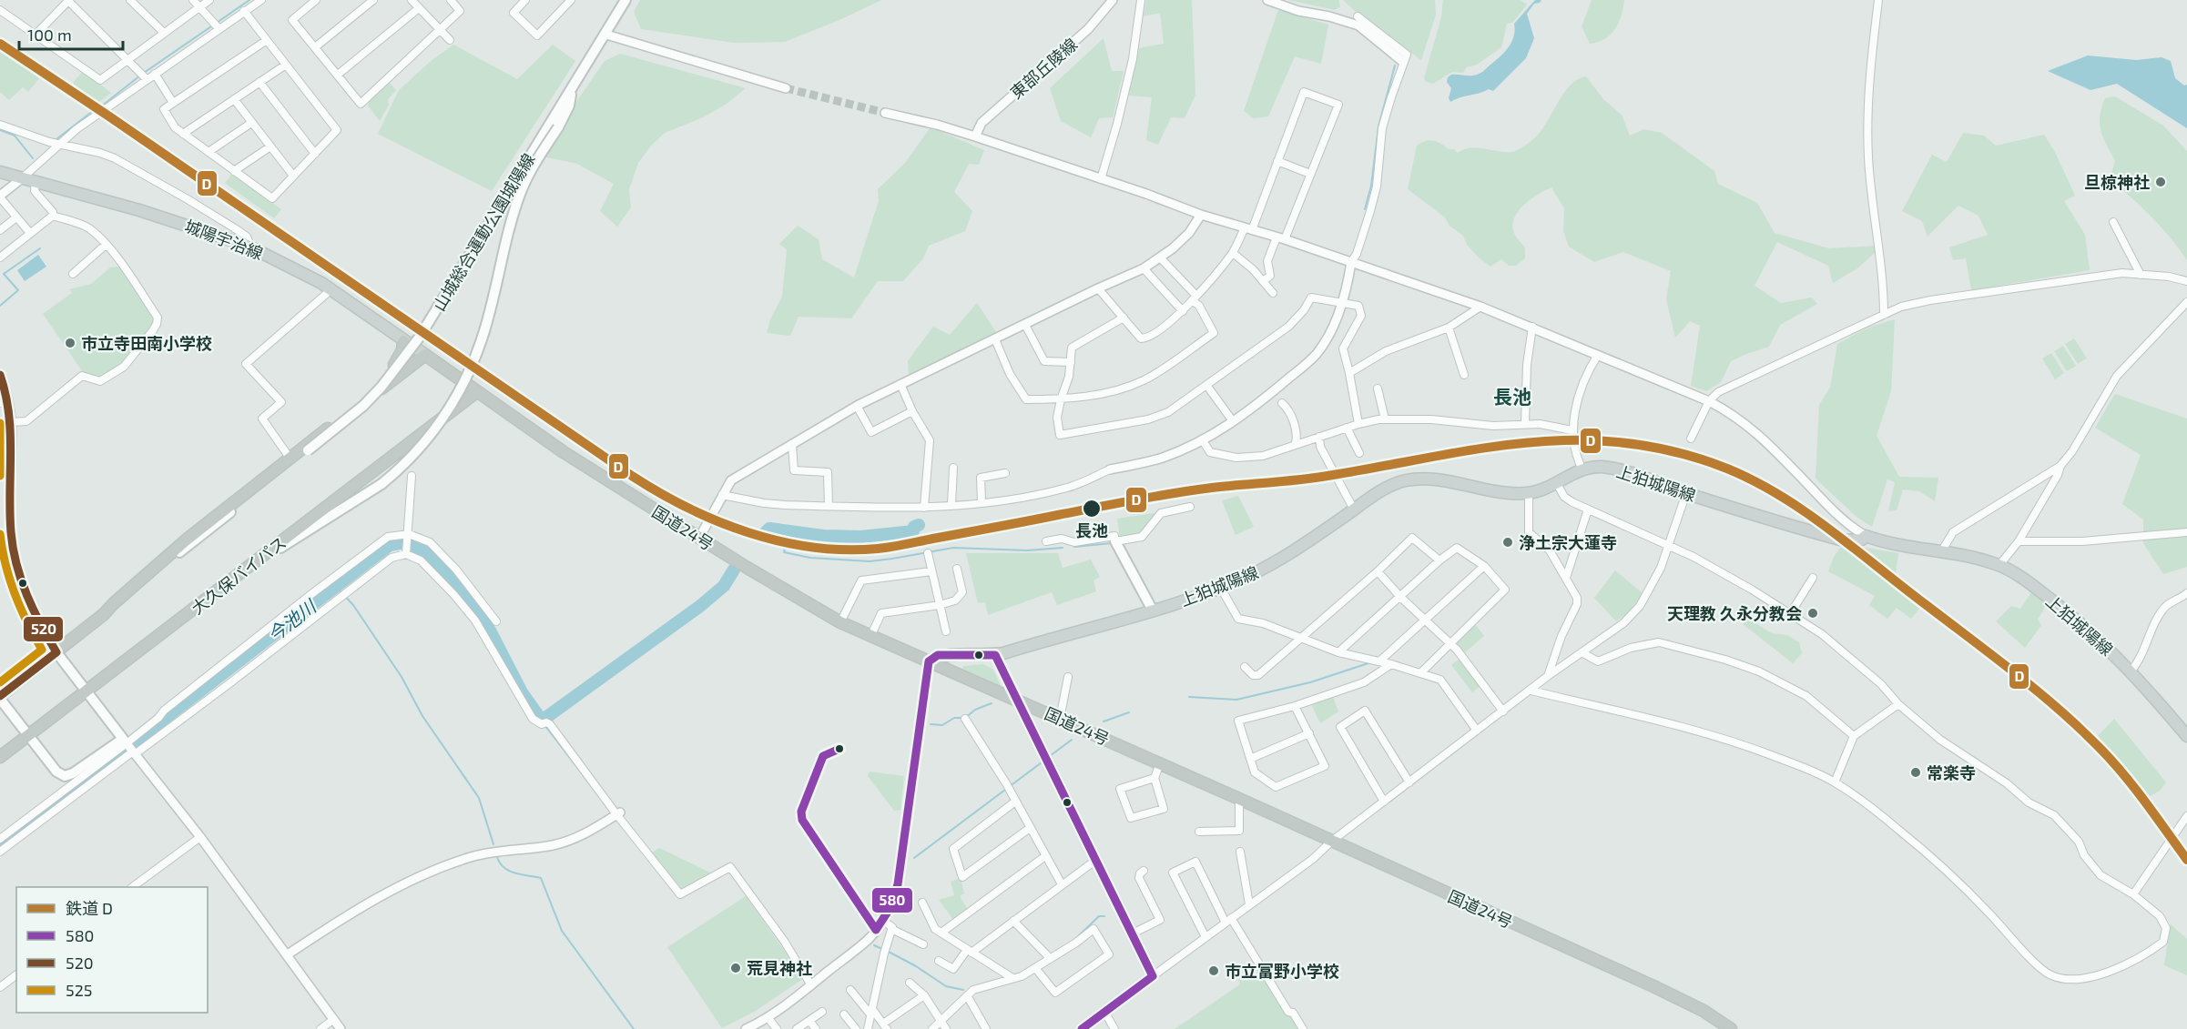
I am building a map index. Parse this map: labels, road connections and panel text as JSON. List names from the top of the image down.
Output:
{
  "streets": {
    "highway": ["国道24号", "大久保バイパス"],
    "main road": ["山城総合運動公園城陽線", "城陽宇治線", "上狛城陽線"],
    "street": ["東部丘陵線"]
  },
  "crossings": [
    ["城陽宇治線", "国道24号"],
    ["上狛城陽線", "国道24号"],
    ["国道24号", "大久保バイパス"]
  ],
  "districts": ["長池"],
  "water": ["今池川"],
  "places": [
    "旦椋神社",
    "市立寺田南小学校",
    "長池",
    "浄土宗大蓮寺",
    "天理教 久永分教会",
    "常楽寺",
    "荒見神社",
    "市立富野小学校"
  ],
  "lines": [
    "rail line D",
    "transit line 520",
    "transit line 525",
    "transit line 580"
  ],
  "legend": [
    "鉄道 D",
    "580",
    "520",
    "525"
  ],
  "scale_bar": "100 m"
}
